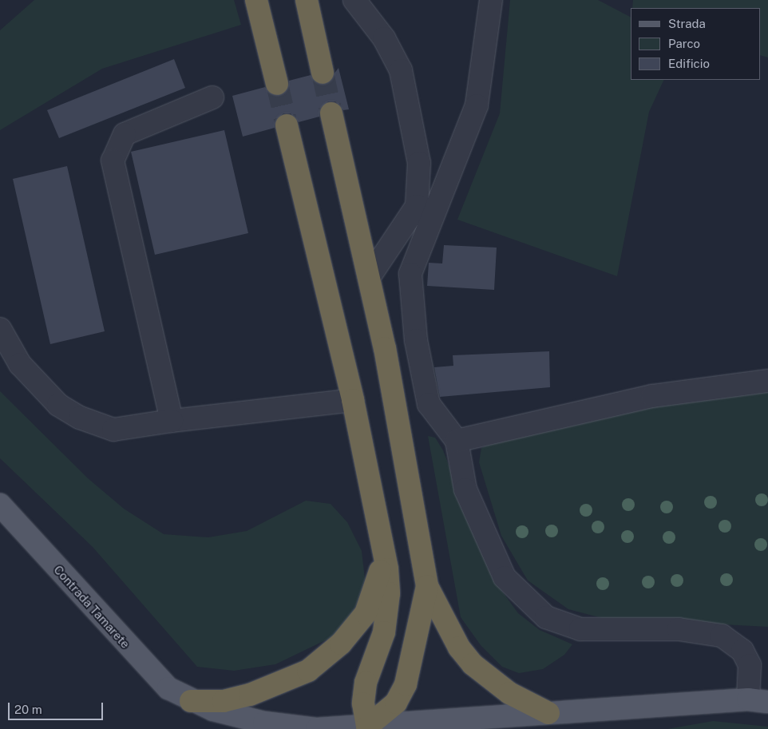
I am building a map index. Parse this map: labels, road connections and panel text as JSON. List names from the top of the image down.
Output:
{
  "streets": {
    "main road": ["Contrada Tamarete"]
  },
  "legend": ["Strada", "Parco", "Edificio"],
  "scale_bar": "20 m"
}
